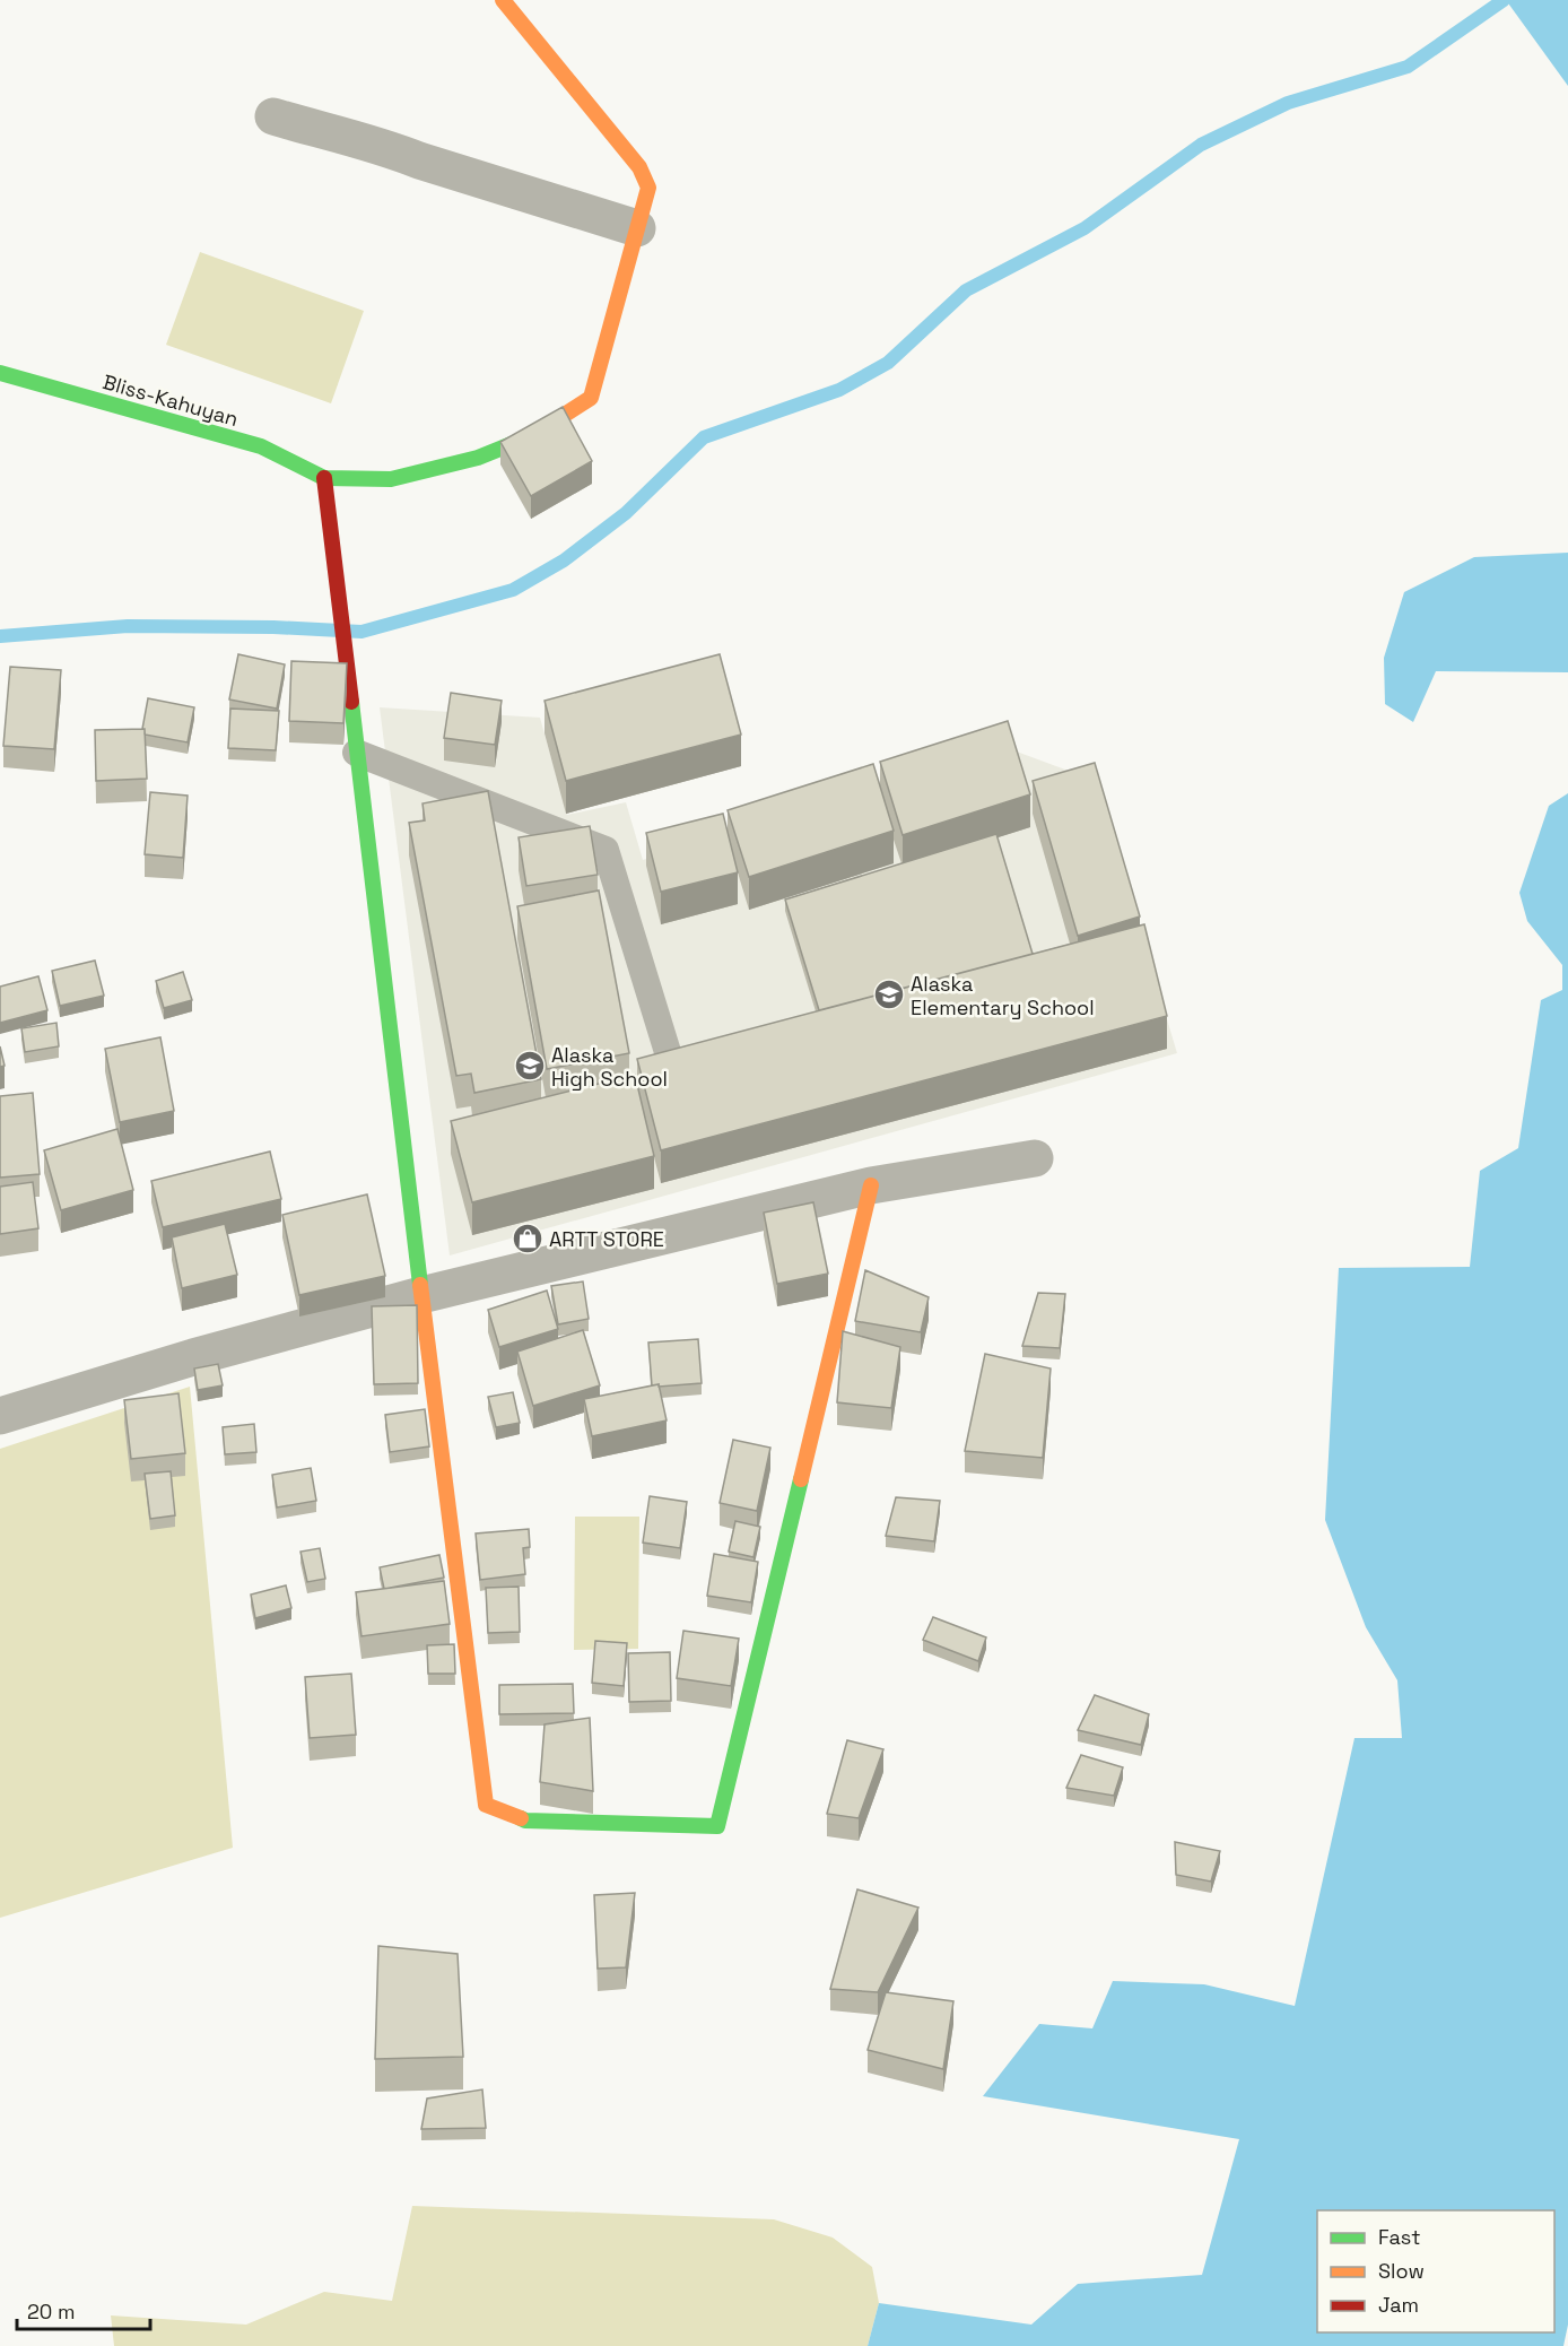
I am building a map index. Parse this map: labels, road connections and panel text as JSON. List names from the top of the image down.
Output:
{
  "streets": {
    "street": ["Bliss-Kahuyan"]
  },
  "places": {
    "school or university": ["Alaska Elementary School", "Alaska High School"],
    "shop": ["ARTT STORE"]
  },
  "legend": ["Fast", "Slow", "Jam"],
  "scale_bar": "20 m"
}
